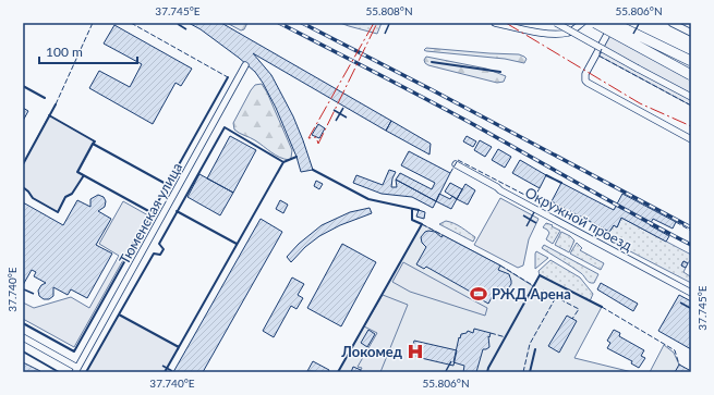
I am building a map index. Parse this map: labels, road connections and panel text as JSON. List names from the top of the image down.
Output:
{
  "streets": {
    "street": ["Тюменская улица", "Окружной проезд"]
  },
  "places": {
    "sports": ["РЖД Арена"],
    "hospital": ["Локомед"]
  },
  "scale_bar": "100 m",
  "coordinates": [
    "37.745°E",
    "55.808°N",
    "55.806°N",
    "37.740°E"
  ]
}
